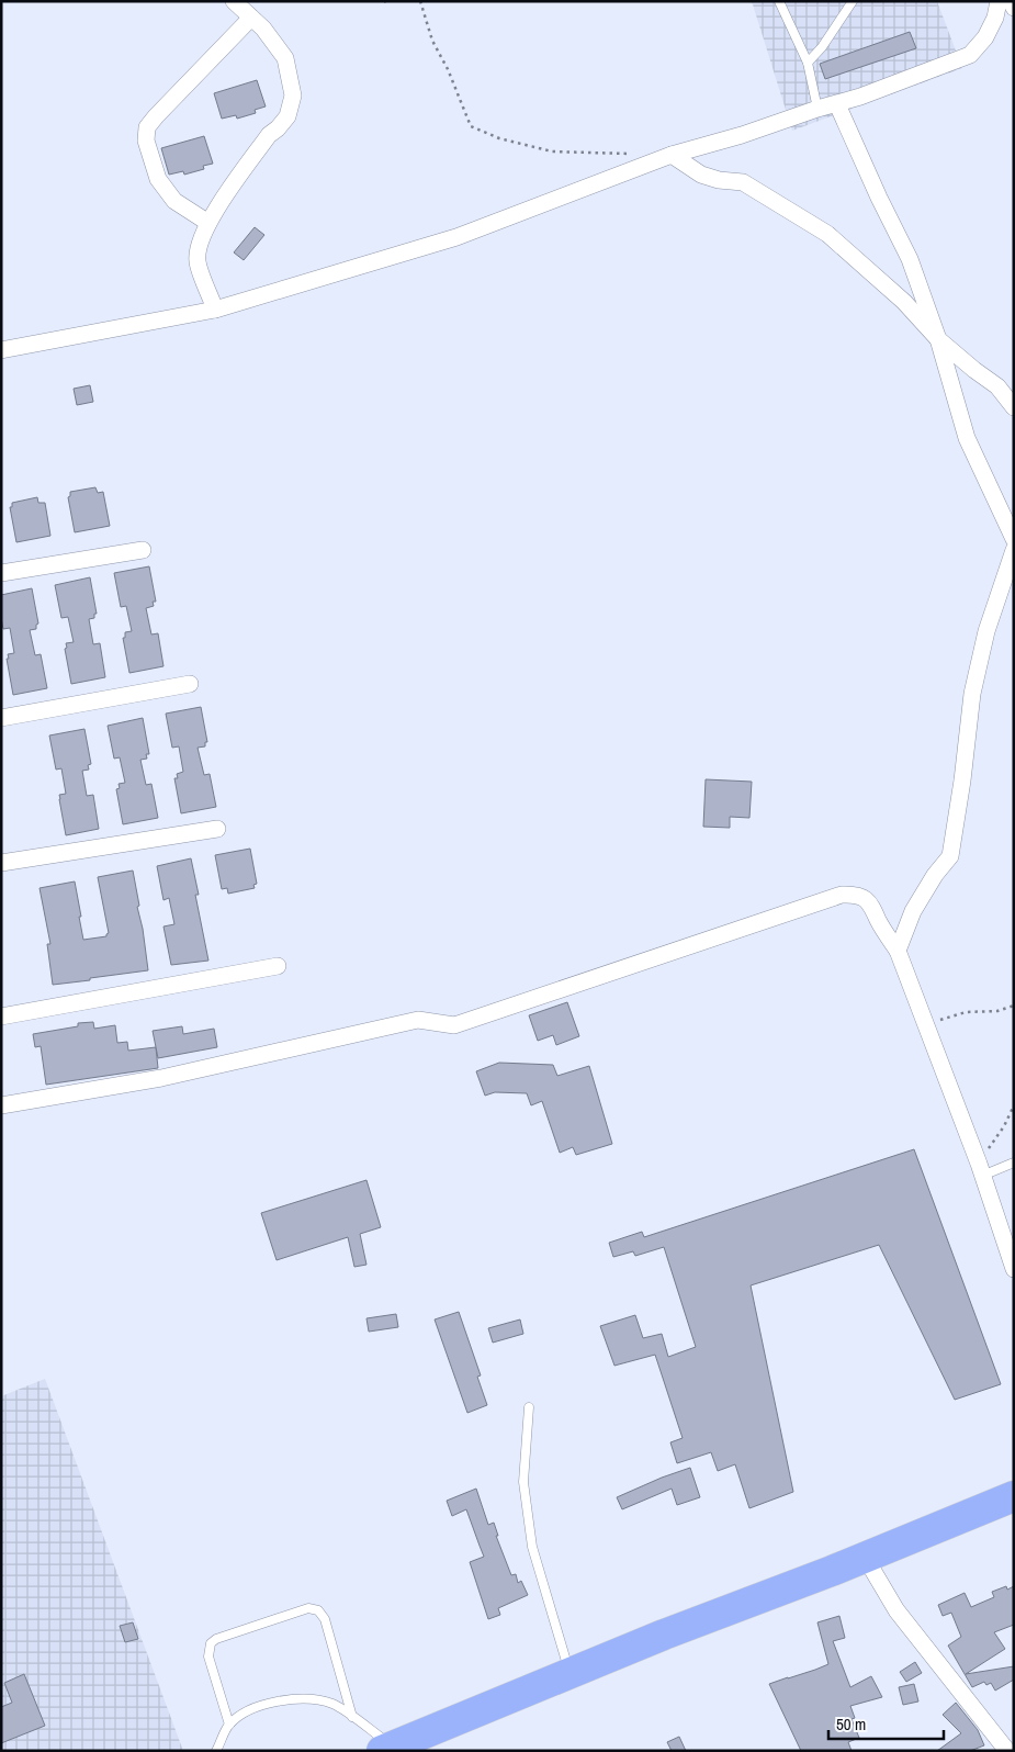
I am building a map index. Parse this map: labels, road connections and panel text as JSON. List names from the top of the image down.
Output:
{
  "scale_bar": "50 m"
}
